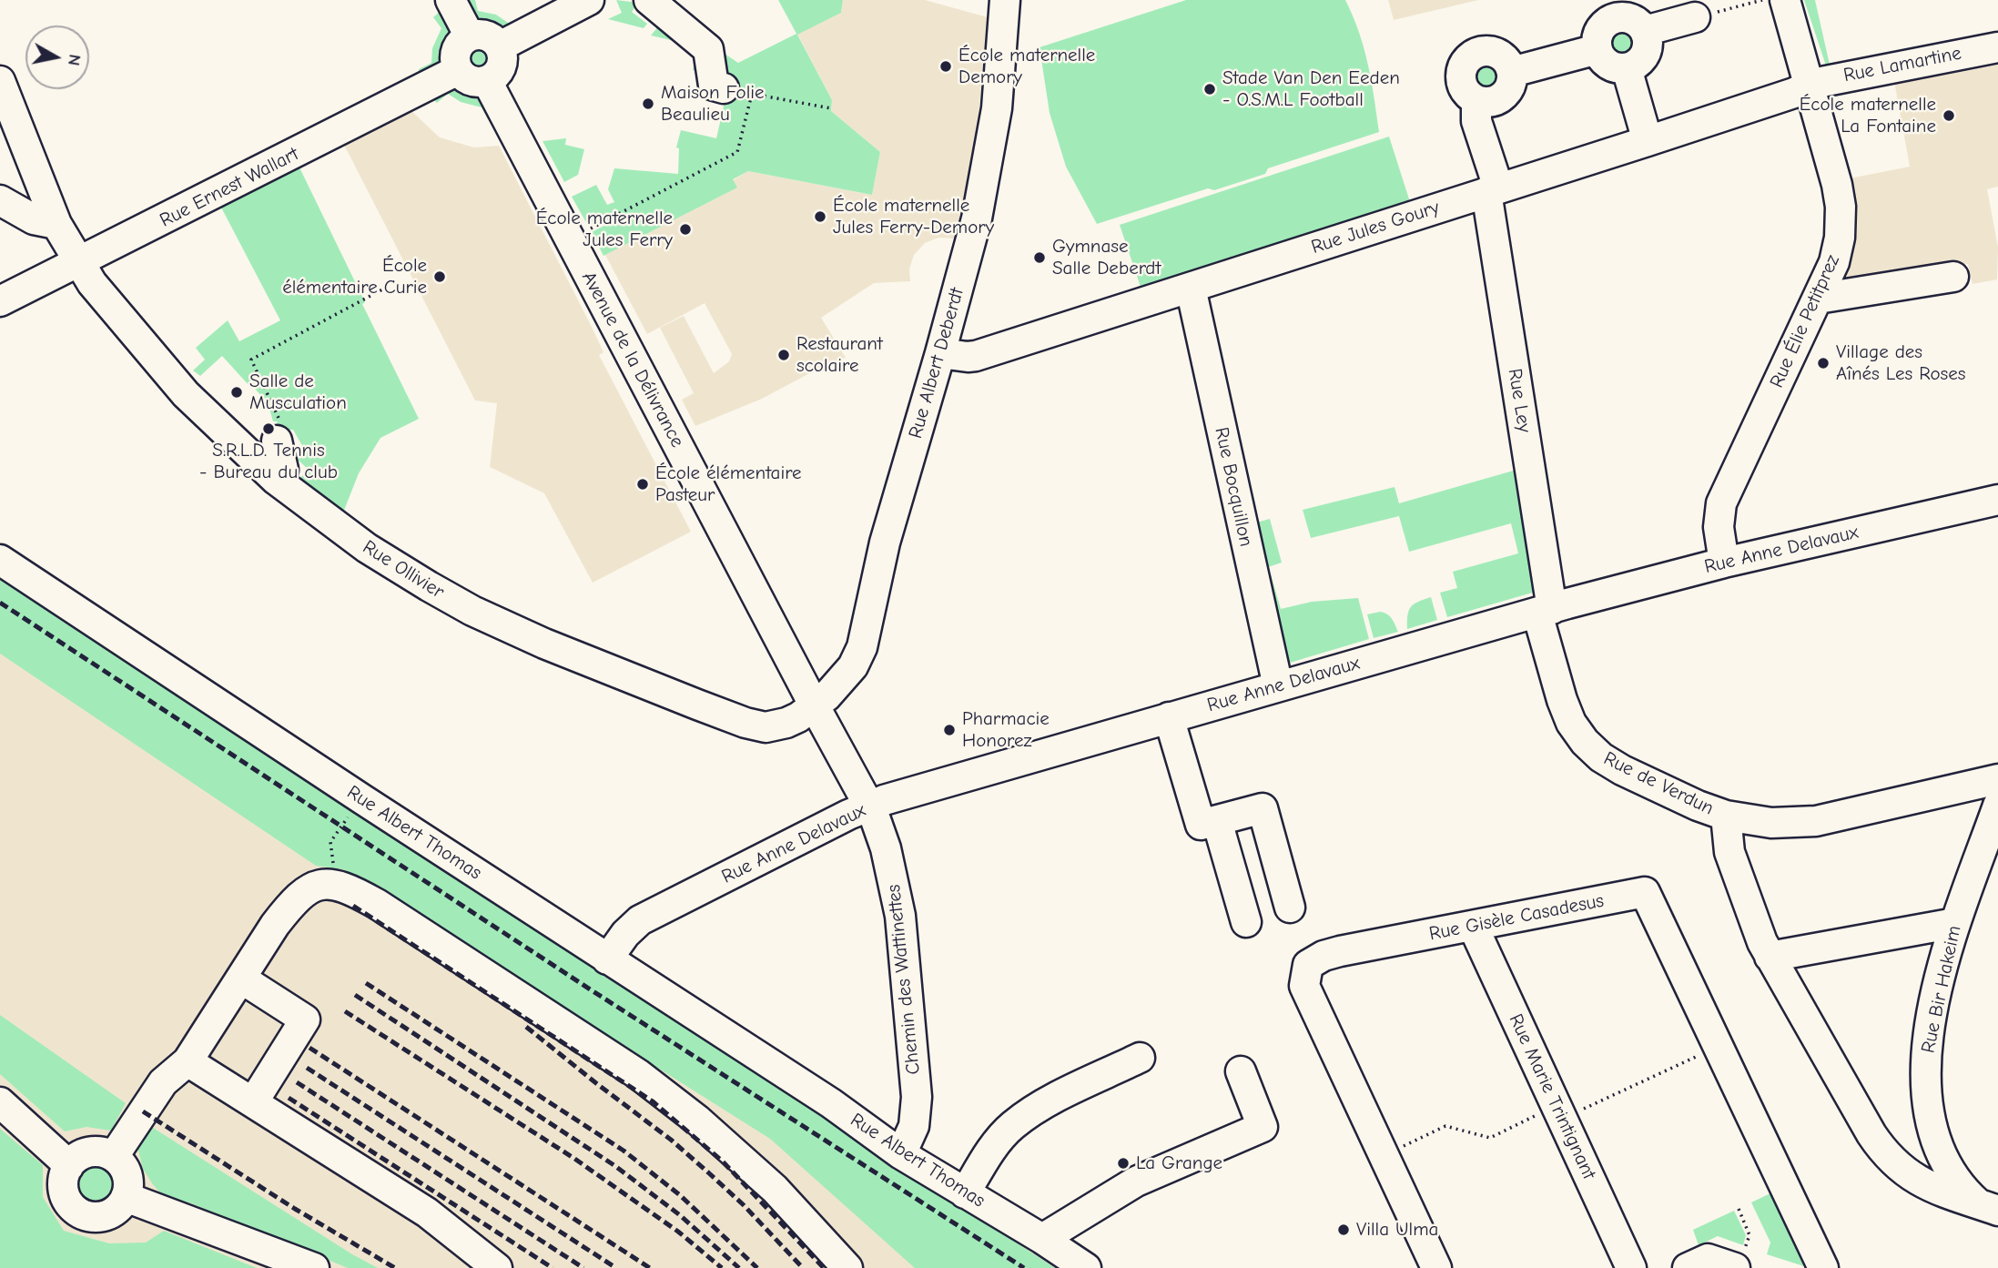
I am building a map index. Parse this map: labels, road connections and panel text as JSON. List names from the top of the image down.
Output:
{
  "streets": {
    "street": [
      "Rue Lamartine",
      "Rue Ernest Wallart",
      "Rue Jules Goury",
      "Rue Élie Petitprez",
      "Avenue de la Délivrance",
      "Rue Albert Deberdt",
      "Rue Ley",
      "Rue Bocquillon",
      "Rue Anne Delavaux",
      "Rue Ollivier",
      "Rue de Verdun",
      "Rue Albert Thomas",
      "Rue Gisèle Casadesus",
      "Chemin des Wattinettes",
      "Rue Bir Hakeim",
      "Rue Marie Trintignant"
    ]
  },
  "crossings": [
    ["Rue Lamartine", "Rue Jules Goury"],
    ["Rue Lamartine", "Rue Élie Petitprez"],
    ["Rue Ernest Wallart", "Avenue de la Délivrance"],
    ["Rue Ernest Wallart", "Rue Ollivier"],
    ["Rue Jules Goury", "Rue Élie Petitprez"],
    ["Rue Jules Goury", "Rue Albert Deberdt"],
    ["Rue Jules Goury", "Rue Ley"],
    ["Rue Jules Goury", "Rue Bocquillon"],
    ["Rue Élie Petitprez", "Rue Anne Delavaux"],
    ["Avenue de la Délivrance", "Rue Albert Deberdt"],
    ["Avenue de la Délivrance", "Rue Anne Delavaux"],
    ["Avenue de la Délivrance", "Rue Ollivier"],
    ["Avenue de la Délivrance", "Chemin des Wattinettes"],
    ["Rue Albert Deberdt", "Rue Ollivier"],
    ["Rue Ley", "Rue Anne Delavaux"],
    ["Rue Ley", "Rue de Verdun"],
    ["Rue Bocquillon", "Rue Anne Delavaux"],
    ["Rue Anne Delavaux", "Rue de Verdun"],
    ["Rue Anne Delavaux", "Rue Albert Thomas"],
    ["Rue Anne Delavaux", "Chemin des Wattinettes"],
    ["Rue de Verdun", "Rue Bir Hakeim"],
    ["Rue Albert Thomas", "Chemin des Wattinettes"],
    ["Rue Gisèle Casadesus", "Rue Marie Trintignant"]
  ],
  "places": [
    "École maternelle Demory",
    "Stade Van Den Eeden - O.S.M.L Football",
    "Maison Folie Beaulieu",
    "École maternelle La Fontaine",
    "École maternelle Jules Ferry-Demory",
    "École maternelle Jules Ferry",
    "Gymnase Salle Deberdt",
    "École élémentaire Curie",
    "Restaurant scolaire",
    "Village des Aînés Les Roses",
    "Salle de Musculation",
    "S.R.L.D. Tennis - Bureau du club",
    "École élémentaire Pasteur",
    "Pharmacie Honorez",
    "La Grange",
    "Villa Ulma"
  ],
  "north": "right"
}
